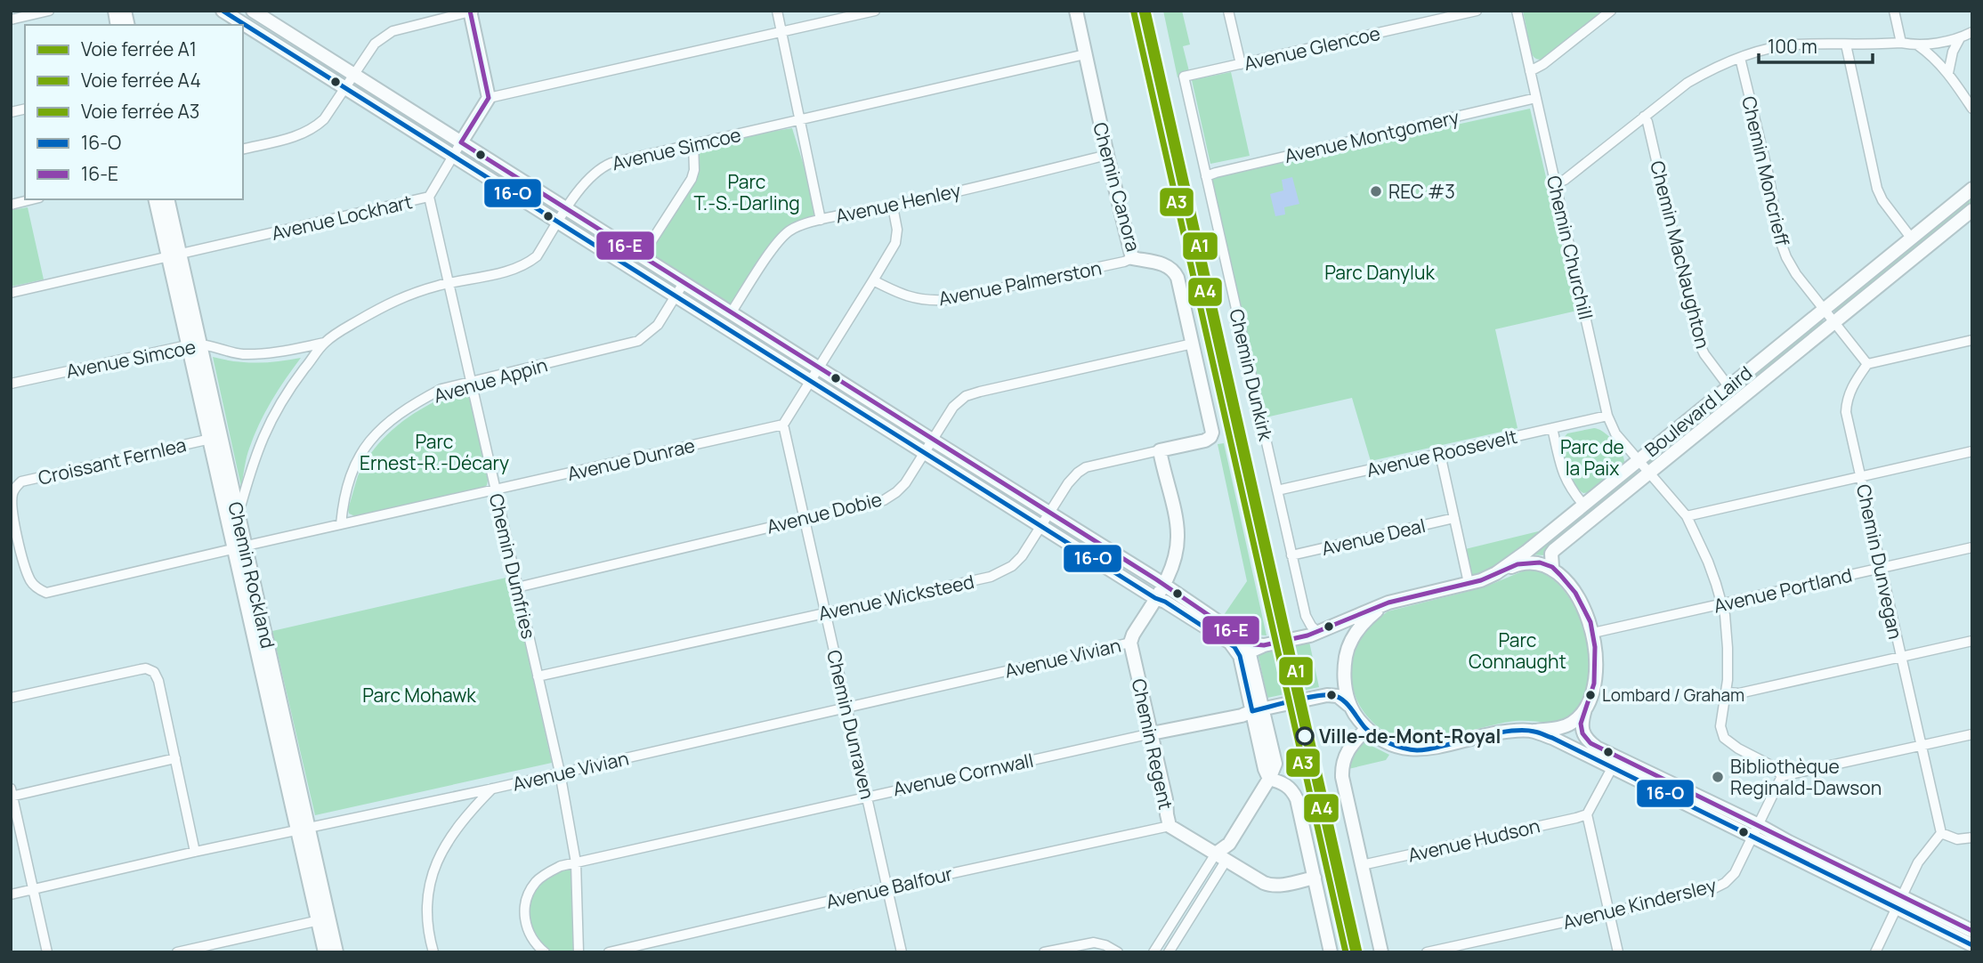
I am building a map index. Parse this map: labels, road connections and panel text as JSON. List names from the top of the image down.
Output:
{
  "streets": {
    "street": [
      "Avenue Glencoe",
      "Avenue Montgomery",
      "Avenue Simcoe",
      "Chemin Moncrieff",
      "Chemin Canora",
      "Avenue Henley",
      "Avenue Lockhart",
      "Chemin Churchill",
      "Chemin MacNaughton",
      "Avenue Palmerston",
      "Chemin Dunkirk",
      "Avenue Appin",
      "Boulevard Laird",
      "Avenue Roosevelt",
      "Avenue Dunrae",
      "Croissant Fernlea",
      "Avenue Dobie",
      "Avenue Deal",
      "Chemin Dunvegan",
      "Chemin Dumfries",
      "Chemin Rockland",
      "Avenue Portland",
      "Avenue Wicksteed",
      "Avenue Vivian",
      "Chemin Dunraven",
      "Chemin Regent",
      "Avenue Cornwall",
      "Avenue Hudson",
      "Avenue Balfour",
      "Avenue Kindersley"
    ]
  },
  "crossings": [
    ["Avenue Glencoe", "Chemin Dunkirk"],
    ["Avenue Montgomery", "Chemin Churchill"],
    ["Avenue Montgomery", "Chemin Dunkirk"],
    ["Avenue Simcoe", "Chemin Canora"],
    ["Avenue Simcoe", "Chemin Dumfries"],
    ["Avenue Simcoe", "Chemin Rockland"],
    ["Chemin Moncrieff", "Boulevard Laird"],
    ["Chemin Canora", "Avenue Henley"],
    ["Chemin Canora", "Avenue Palmerston"],
    ["Chemin Canora", "Avenue Dobie"],
    ["Chemin Canora", "Avenue Wicksteed"],
    ["Avenue Lockhart", "Chemin Dumfries"],
    ["Avenue Lockhart", "Chemin Rockland"],
    ["Chemin Churchill", "Boulevard Laird"],
    ["Chemin Churchill", "Avenue Roosevelt"],
    ["Chemin Churchill", "Avenue Portland"],
    ["Chemin Churchill", "Avenue Kindersley"],
    ["Chemin MacNaughton", "Boulevard Laird"],
    ["Chemin Dunkirk", "Boulevard Laird"],
    ["Chemin Dunkirk", "Avenue Roosevelt"],
    ["Chemin Dunkirk", "Avenue Deal"],
    ["Avenue Appin", "Avenue Dunrae"],
    ["Avenue Appin", "Chemin Dumfries"],
    ["Avenue Dunrae", "Croissant Fernlea"],
    ["Avenue Dunrae", "Chemin Dumfries"],
    ["Avenue Dunrae", "Chemin Rockland"],
    ["Avenue Dunrae", "Chemin Dunraven"],
    ["Croissant Fernlea", "Chemin Rockland"],
    ["Avenue Dobie", "Chemin Dumfries"],
    ["Avenue Dobie", "Chemin Dunraven"],
    ["Chemin Dunvegan", "Avenue Portland"],
    ["Chemin Dumfries", "Avenue Wicksteed"],
    ["Chemin Dumfries", "Avenue Vivian"],
    ["Chemin Dumfries", "Avenue Cornwall"],
    ["Chemin Rockland", "Avenue Vivian"],
    ["Avenue Wicksteed", "Chemin Dunraven"],
    ["Avenue Vivian", "Chemin Dunraven"],
    ["Avenue Vivian", "Chemin Regent"],
    ["Chemin Dunraven", "Avenue Cornwall"],
    ["Chemin Dunraven", "Avenue Balfour"],
    ["Chemin Regent", "Avenue Cornwall"],
    ["Chemin Regent", "Avenue Balfour"]
  ],
  "parks": [
    "Parc T.-S.-Darling",
    "Parc Danyluk",
    "Parc Ernest-R.-Décary",
    "Parc de la Paix",
    "Parc Connaught",
    "Parc Mohawk"
  ],
  "places": [
    "REC #3",
    "Lombard / Graham",
    "Ville-de-Mont-Royal",
    "Bibliothèque Reginald-Dawson"
  ],
  "lines": [
    "rail line A1",
    "rail line A4",
    "transit line 16-O",
    "transit line 16-E",
    "rail line A3"
  ],
  "legend": [
    "Voie ferrée A1",
    "Voie ferrée A4",
    "Voie ferrée A3",
    "16-O",
    "16-E"
  ],
  "scale_bar": "100 m"
}
